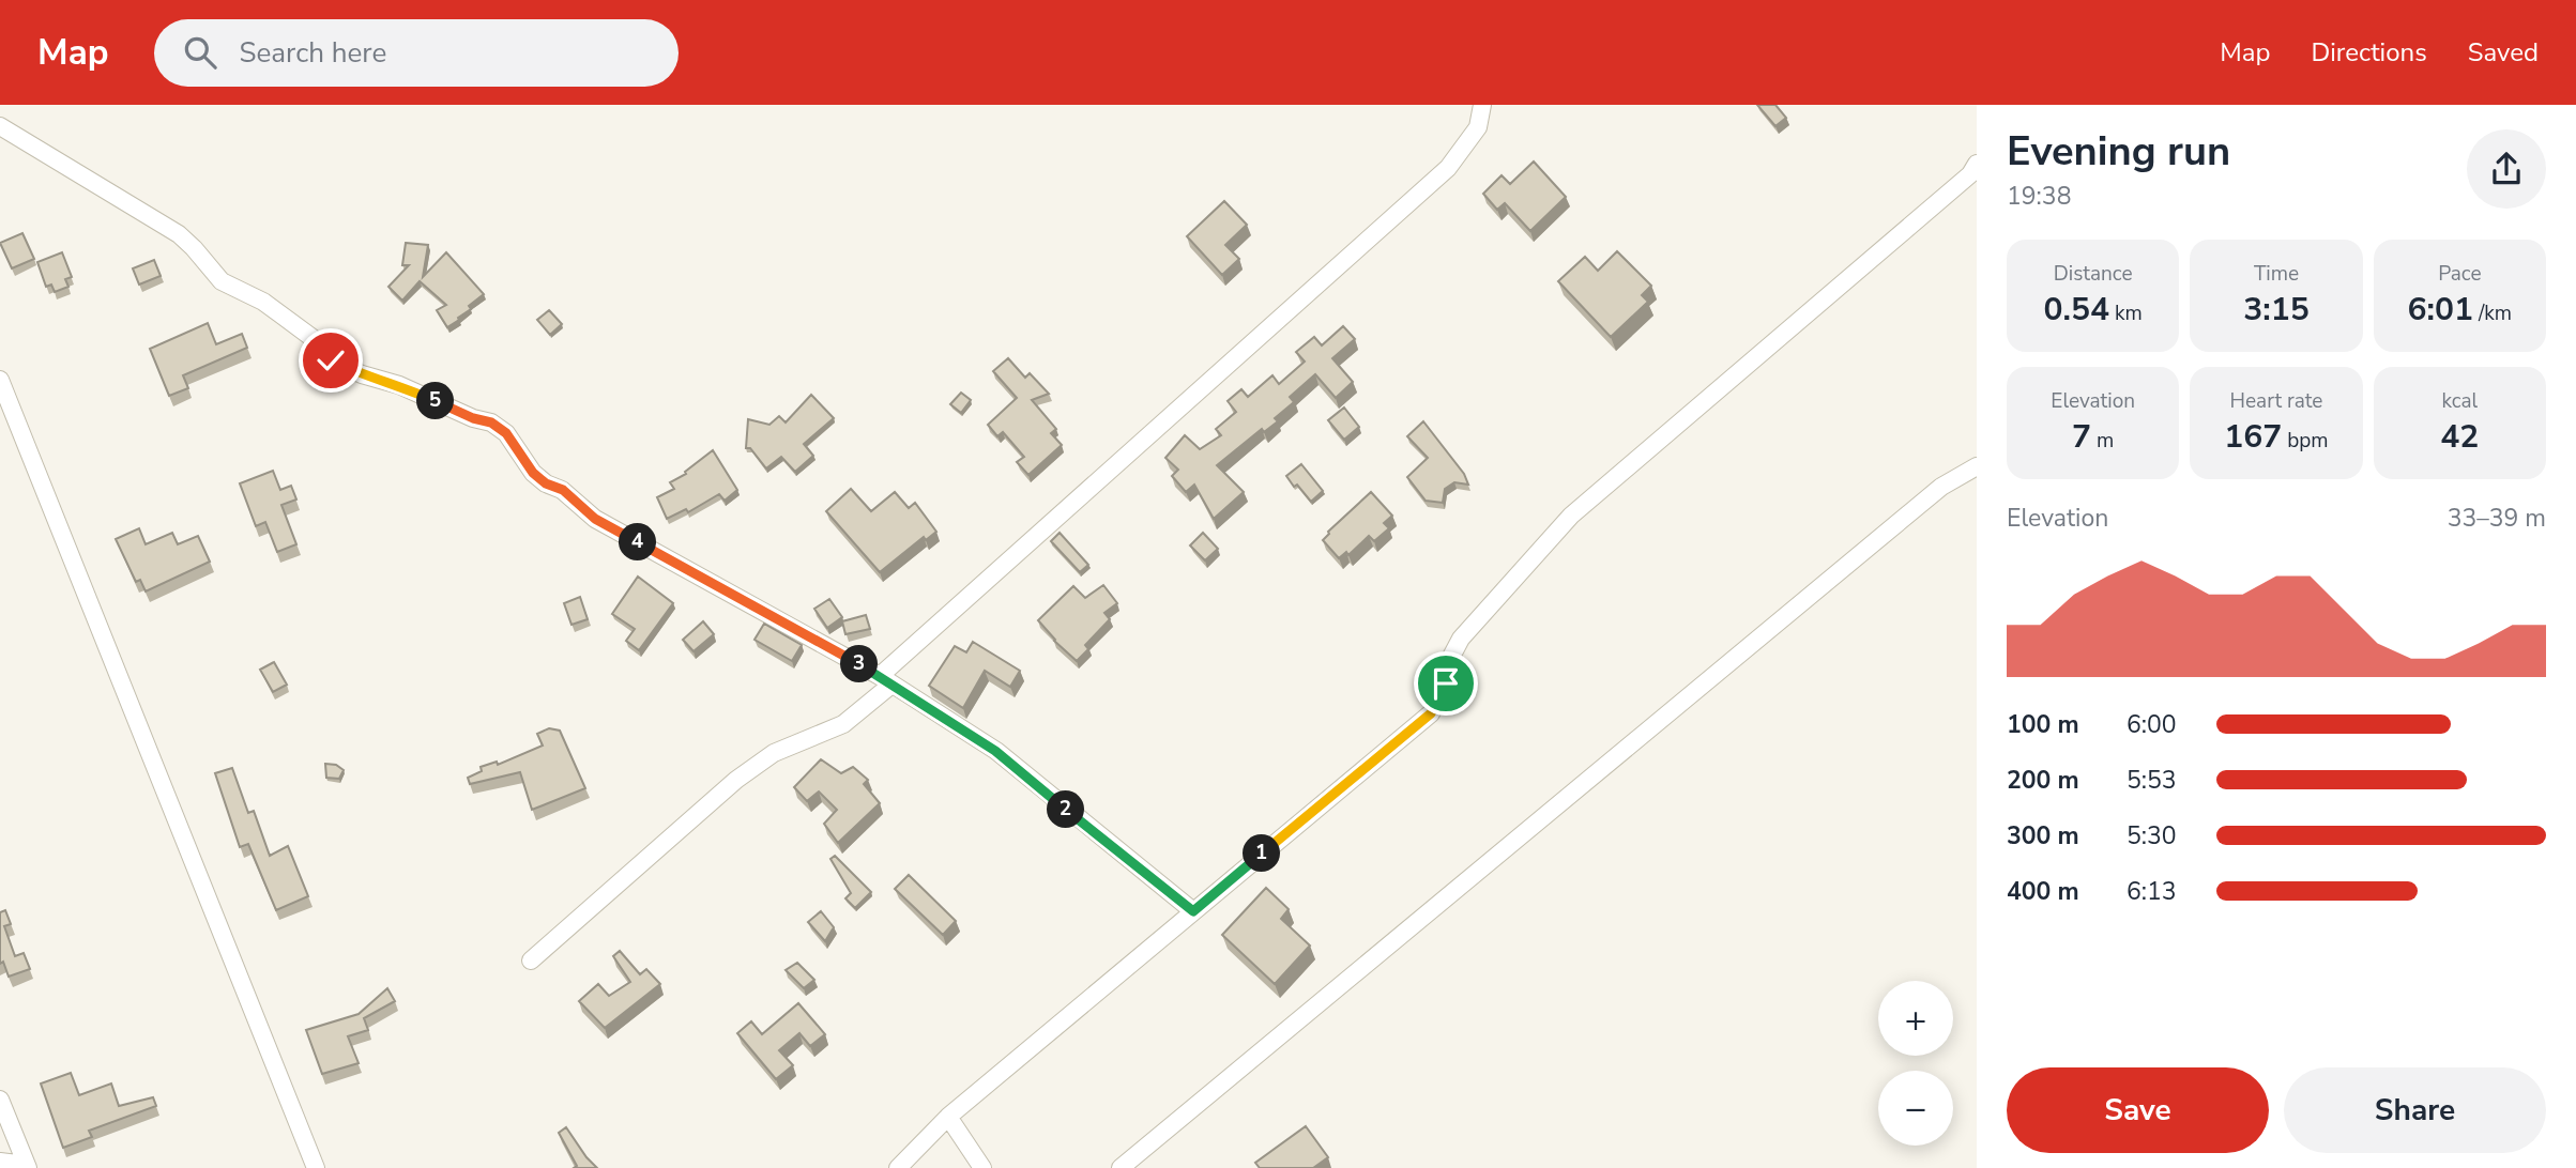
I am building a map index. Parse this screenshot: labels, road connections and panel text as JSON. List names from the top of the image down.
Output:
{
  "page": {
    "header": "Map",
    "search": "Search here",
    "nav": ["Map", "Directions", "Saved"],
    "heading": ["Evening run", "19:38"],
    "stats": [
      ["Distance", "0.54 km"],
      ["Time", "3:15"],
      ["Pace", "6:01 /km"],
      ["Elevation", "7 m"],
      ["Heart rate", "167 bpm"],
      ["kcal", "42"]
    ],
    "pins": [
      "5",
      "4",
      "3",
      "2",
      "1"
    ],
    "chart": ["Elevation", "33–39 m"],
    "list": [
      {
        "name": "100 m",
        "note": "6:00"
      },
      {
        "name": "200 m",
        "note": "5:53"
      },
      {
        "name": "300 m",
        "note": "5:30"
      },
      {
        "name": "400 m",
        "note": "6:13"
      }
    ],
    "map_buttons": ["+", "−"],
    "buttons": ["Save", "Share"]
  }
}
